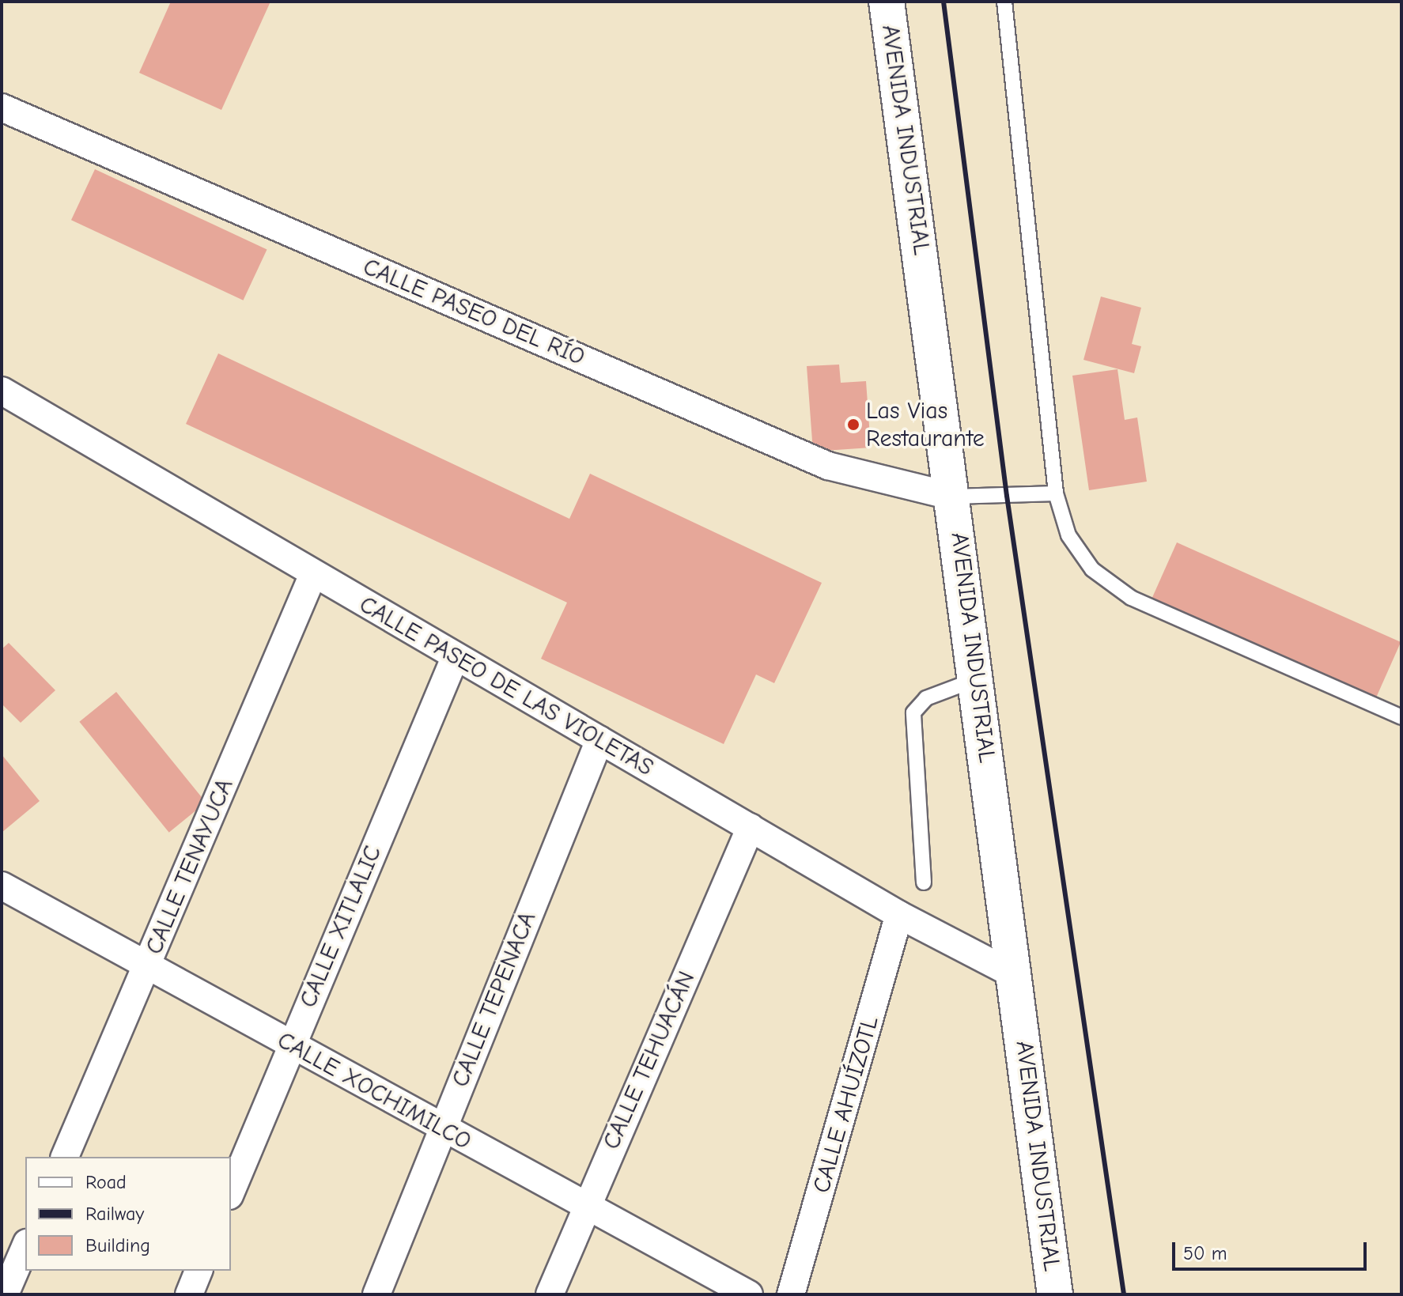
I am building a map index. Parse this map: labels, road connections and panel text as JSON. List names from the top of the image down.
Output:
{
  "streets": {
    "street": [
      "AVENIDA INDUSTRIAL",
      "CALLE PASEO DEL RÍO",
      "CALLE PASEO DE LAS VIOLETAS",
      "CALLE TENAYUCA",
      "CALLE XITLALIC",
      "CALLE TEPENACA",
      "CALLE TEHUACÁN",
      "CALLE XOCHIMILCO",
      "CALLE AHUÍZOTL"
    ]
  },
  "crossings": [
    ["AVENIDA INDUSTRIAL", "CALLE PASEO DEL RÍO"],
    ["AVENIDA INDUSTRIAL", "CALLE PASEO DE LAS VIOLETAS"],
    ["CALLE PASEO DE LAS VIOLETAS", "CALLE TENAYUCA"],
    ["CALLE PASEO DE LAS VIOLETAS", "CALLE XITLALIC"],
    ["CALLE PASEO DE LAS VIOLETAS", "CALLE TEPENACA"],
    ["CALLE PASEO DE LAS VIOLETAS", "CALLE TEHUACÁN"],
    ["CALLE PASEO DE LAS VIOLETAS", "CALLE AHUÍZOTL"],
    ["CALLE TENAYUCA", "CALLE XOCHIMILCO"],
    ["CALLE XITLALIC", "CALLE XOCHIMILCO"],
    ["CALLE TEPENACA", "CALLE XOCHIMILCO"],
    ["CALLE TEHUACÁN", "CALLE XOCHIMILCO"]
  ],
  "places": ["Las Vias Restaurante"],
  "legend": ["Road", "Railway", "Building"],
  "scale_bar": "50 m"
}
